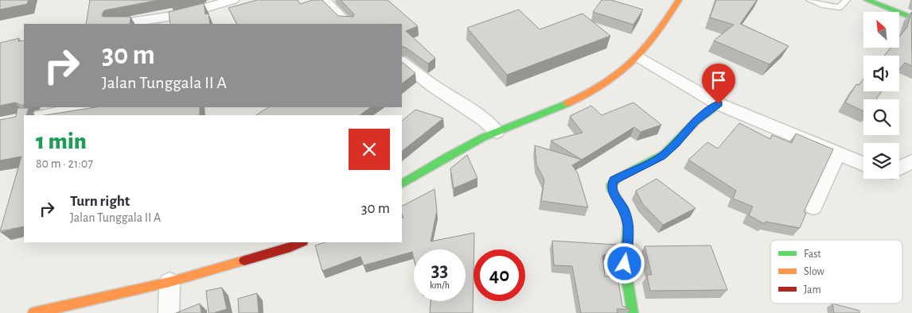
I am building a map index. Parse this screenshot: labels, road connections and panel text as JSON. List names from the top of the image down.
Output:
{
  "legend": ["Fast", "Slow", "Jam"],
  "north": "top left",
  "page": {
    "turn": ["30 m", "Jalan Tunggala II A"],
    "heading": ["1 min", "80 m · 21:07"],
    "list": [
      {
        "name": "Turn right",
        "note": "Jalan Tunggala II A",
        "value": "30 m"
      }
    ],
    "speed": "33 km/h",
    "limit": "40"
  }
}
